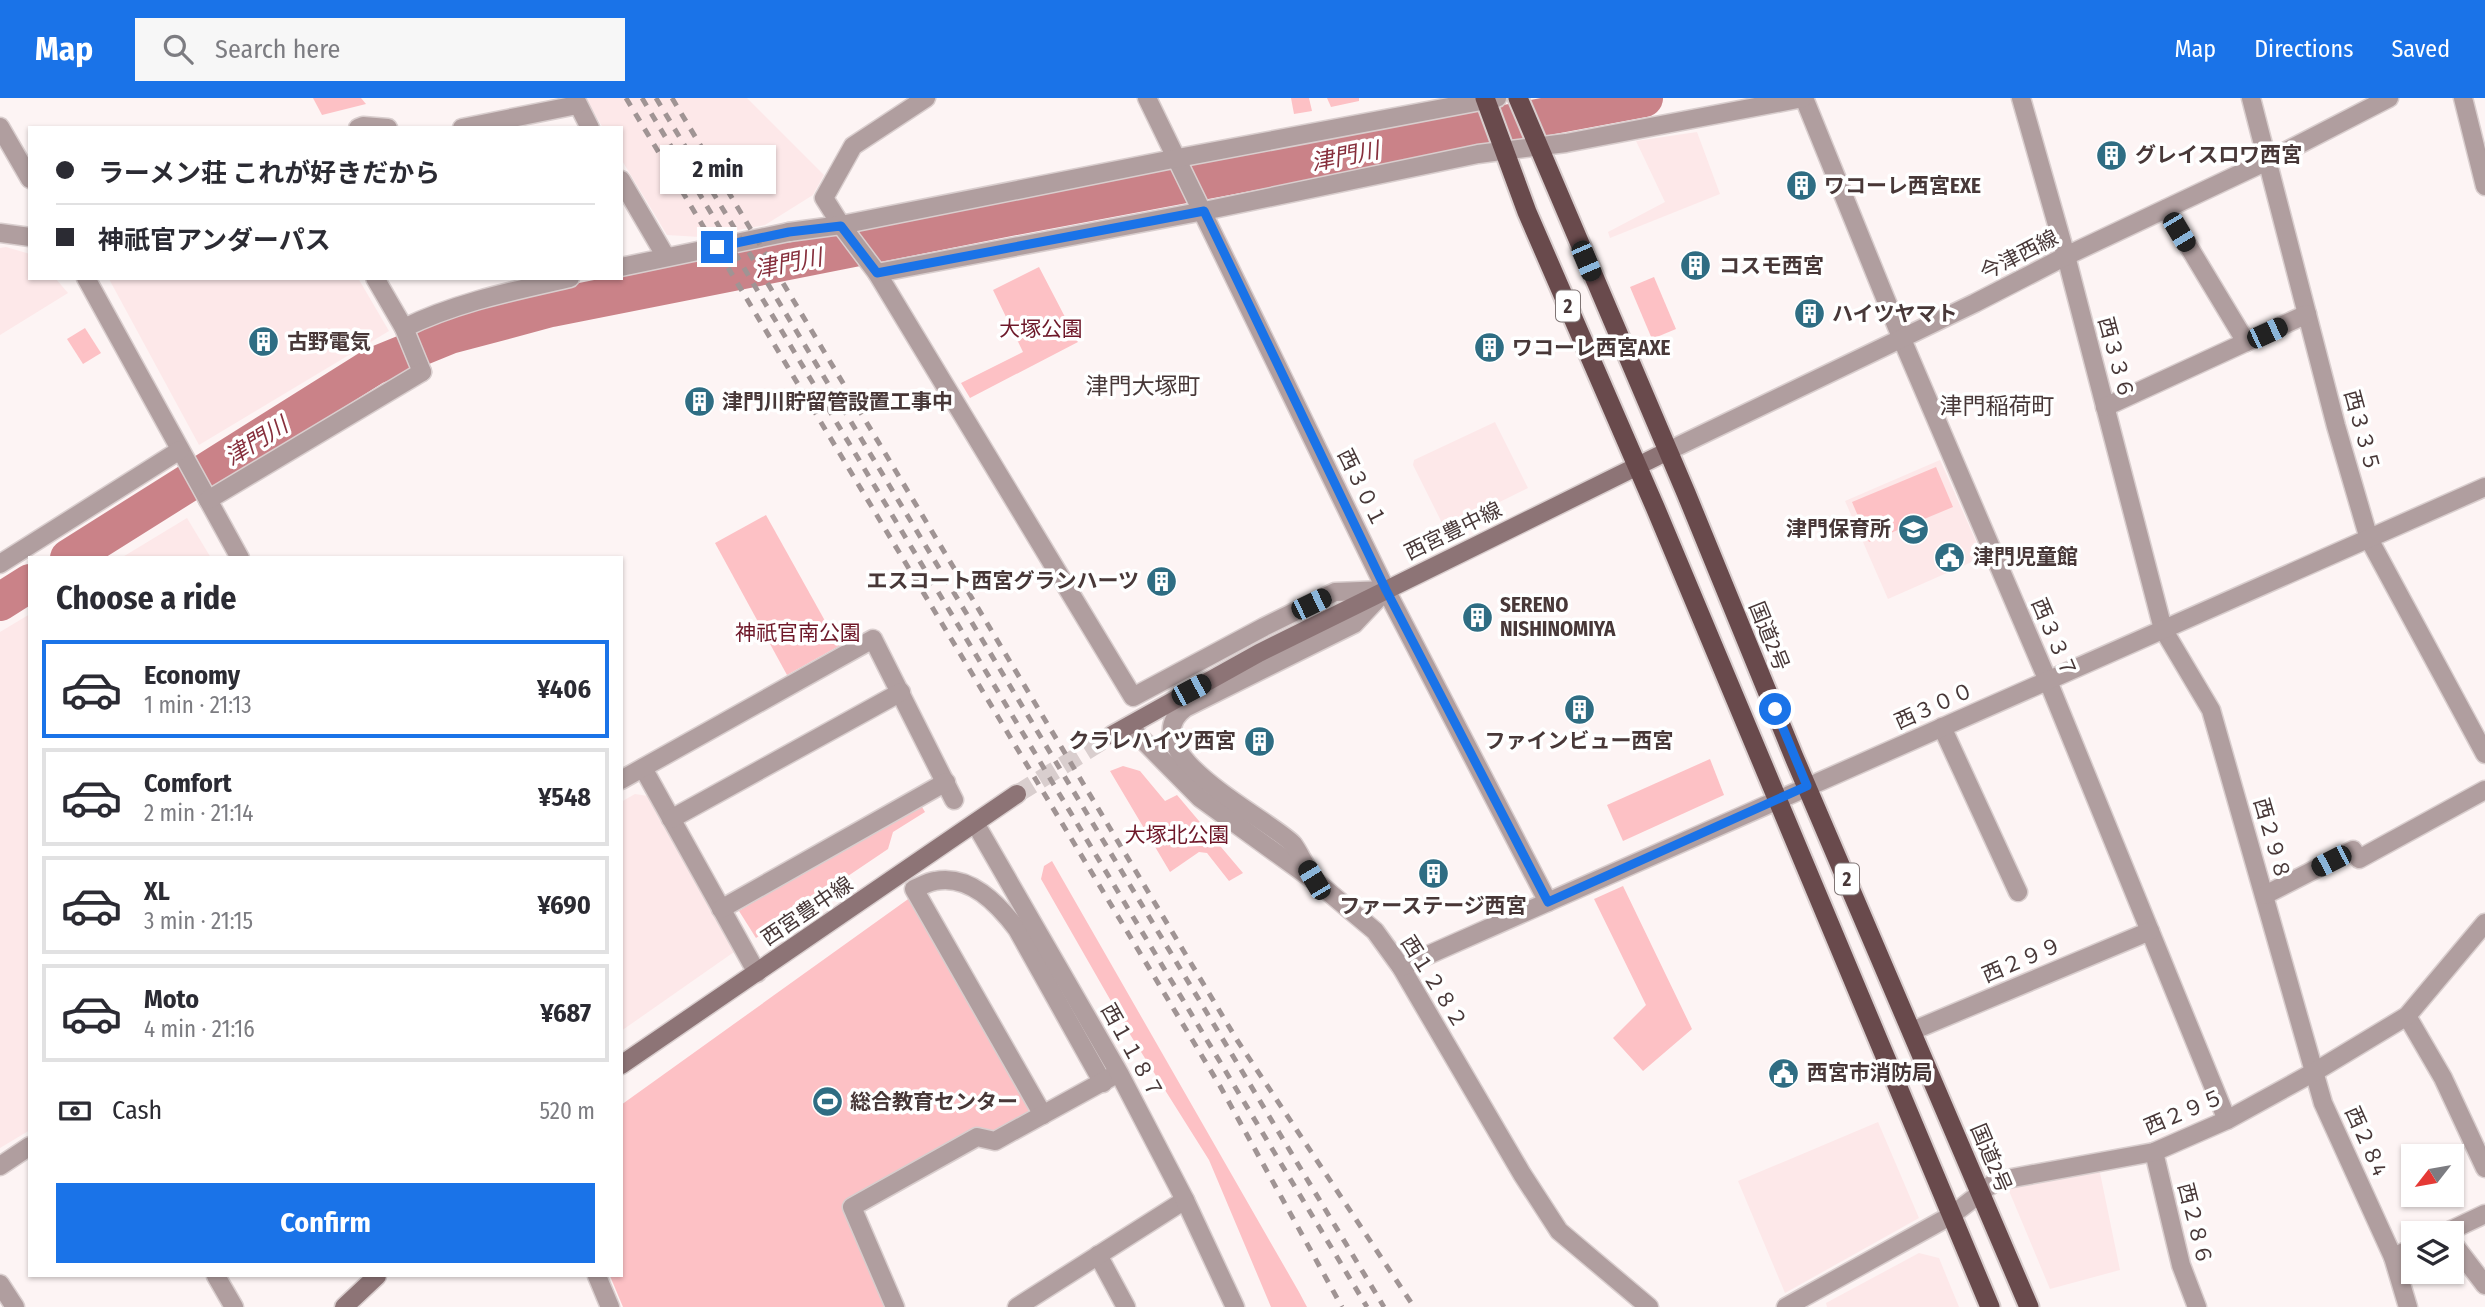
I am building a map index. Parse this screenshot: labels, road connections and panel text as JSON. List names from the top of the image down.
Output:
{
  "streets": {
    "highway": ["2", "国道2号"],
    "main road": ["西宮豊中線"],
    "street": [
      "今津西線",
      "西３３６",
      "西３３５",
      "西３０１",
      "西３３７",
      "西３００",
      "西２９８",
      "西２９９",
      "西１２８２",
      "西１１８７",
      "西２９５",
      "西２８4",
      "西２８６"
    ]
  },
  "crossings": [
    ["今津西線", "西３３６"],
    ["今津西線", "西３３５"],
    ["今津西線", "西宮豊中線"],
    ["今津西線", "国道2号"],
    ["今津西線", "西３３７"],
    ["2", "西宮豊中線"],
    ["2", "西３００"],
    ["2", "西２９５"],
    ["西３３６", "西３００"],
    ["西３３６", "西２９８"],
    ["西３３５", "西３００"],
    ["西３０１", "西宮豊中線"],
    ["西３０１", "西３００"],
    ["西宮豊中線", "国道2号"],
    ["西宮豊中線", "西１２８２"],
    ["西宮豊中線", "西１１８７"],
    ["国道2号", "西３００"],
    ["国道2号", "西２９９"],
    ["国道2号", "西２９５"],
    ["西３３７", "西３００"],
    ["西３３７", "西２９９"],
    ["西３３７", "西２９５"],
    ["西３００", "西２９８"],
    ["西３００", "西１２８２"],
    ["西２９８", "西２９５"],
    ["西２９８", "西２８4"],
    ["西２９５", "西２８4"],
    ["西２９５", "西２８６"]
  ],
  "districts": ["津門大塚町", "津門稲荷町"],
  "water": ["津門川"],
  "parks": ["大塚公園", "神祇官南公園", "大塚北公園"],
  "places": {
    "building": [
      "グレイスロワ西宮",
      "ワコーレ西宮EXE",
      "コスモ西宮",
      "ハイツヤマト",
      "古野電気",
      "ワコーレ西宮AXE",
      "津門川貯留管設置工事中",
      "エスコート西宮グランハーツ",
      "SERENO NISHINOMIYA",
      "ファインビュー西宮",
      "クラレハイツ西宮",
      "ファーステージ西宮"
    ],
    "school or university": ["津門保育所"],
    "public building": ["津門児童館", "西宮市消防局"],
    "sports": ["総合教育センター"]
  },
  "north": "bottom left",
  "page": {
    "header": "Map",
    "search": "Search here",
    "nav": ["Map", "Directions", "Saved"],
    "banner": ["ラーメン荘 これが好きだから", "神祇官アンダーパス"],
    "bubble": "2 min",
    "heading": "Choose a ride",
    "list": [
      {
        "name": "Economy",
        "note": "1 min · 21:13",
        "value": "¥406"
      },
      {
        "name": "Comfort",
        "note": "2 min · 21:14",
        "value": "¥548"
      },
      {
        "name": "XL",
        "note": "3 min · 21:15",
        "value": "¥690"
      },
      {
        "name": "Moto",
        "note": "4 min · 21:16",
        "value": "¥687"
      }
    ],
    "pay": ["Cash", "520 m"],
    "buttons": "Confirm"
  }
}
